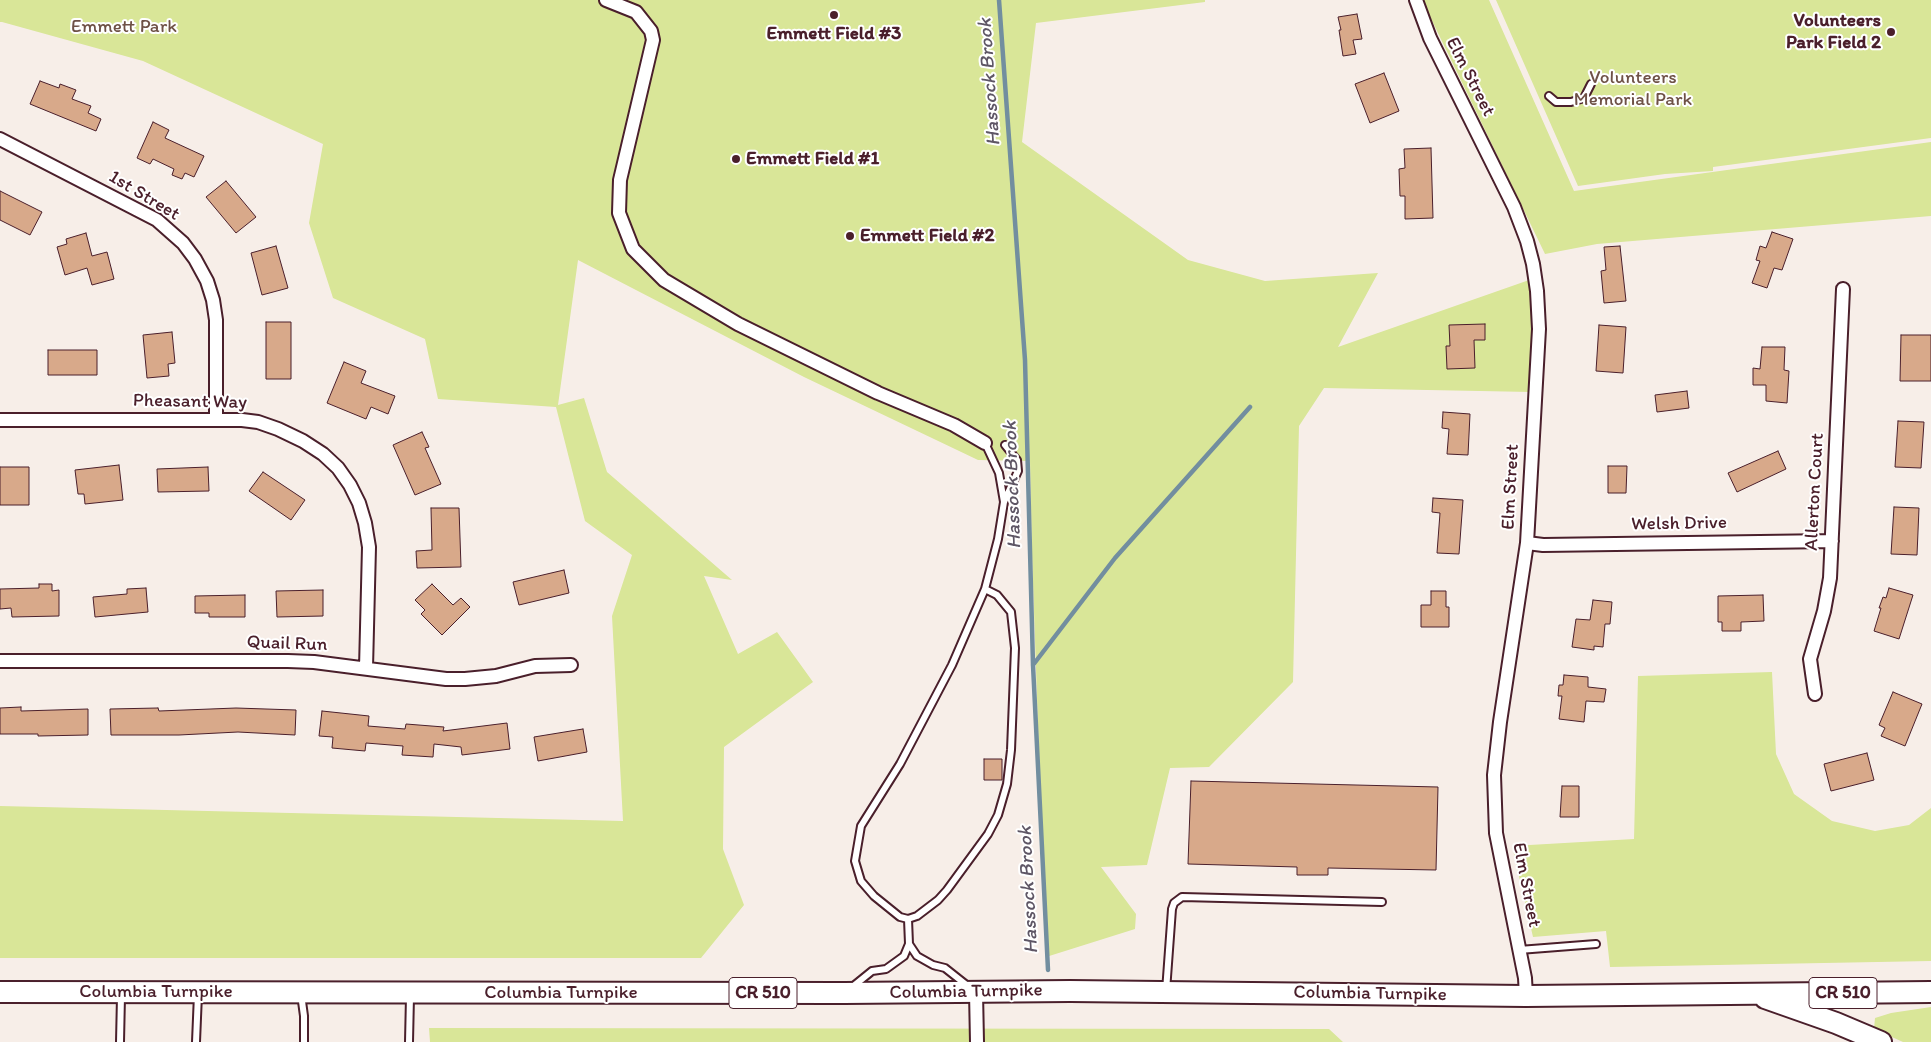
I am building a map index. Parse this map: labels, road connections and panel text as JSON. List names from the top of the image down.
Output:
{
  "streets": {
    "main road": ["Columbia Turnpike", "CR 510"],
    "street": [
      "Elm Street",
      "1st Street",
      "Pheasant Way",
      "Allerton Court",
      "Welsh Drive",
      "Quail Run"
    ]
  },
  "crossings": [
    ["Elm Street", "Welsh Drive"],
    ["Elm Street", "Columbia Turnpike"],
    ["1st Street", "Pheasant Way"],
    ["Pheasant Way", "Quail Run"],
    ["Allerton Court", "Welsh Drive"]
  ],
  "water": ["Hassock Brook"],
  "parks": ["Emmett Park", "Volunteers Memorial Park"],
  "places": [
    "Emmett Field #3",
    "Volunteers Park Field 2",
    "Emmett Field #1",
    "Emmett Field #2"
  ]
}
